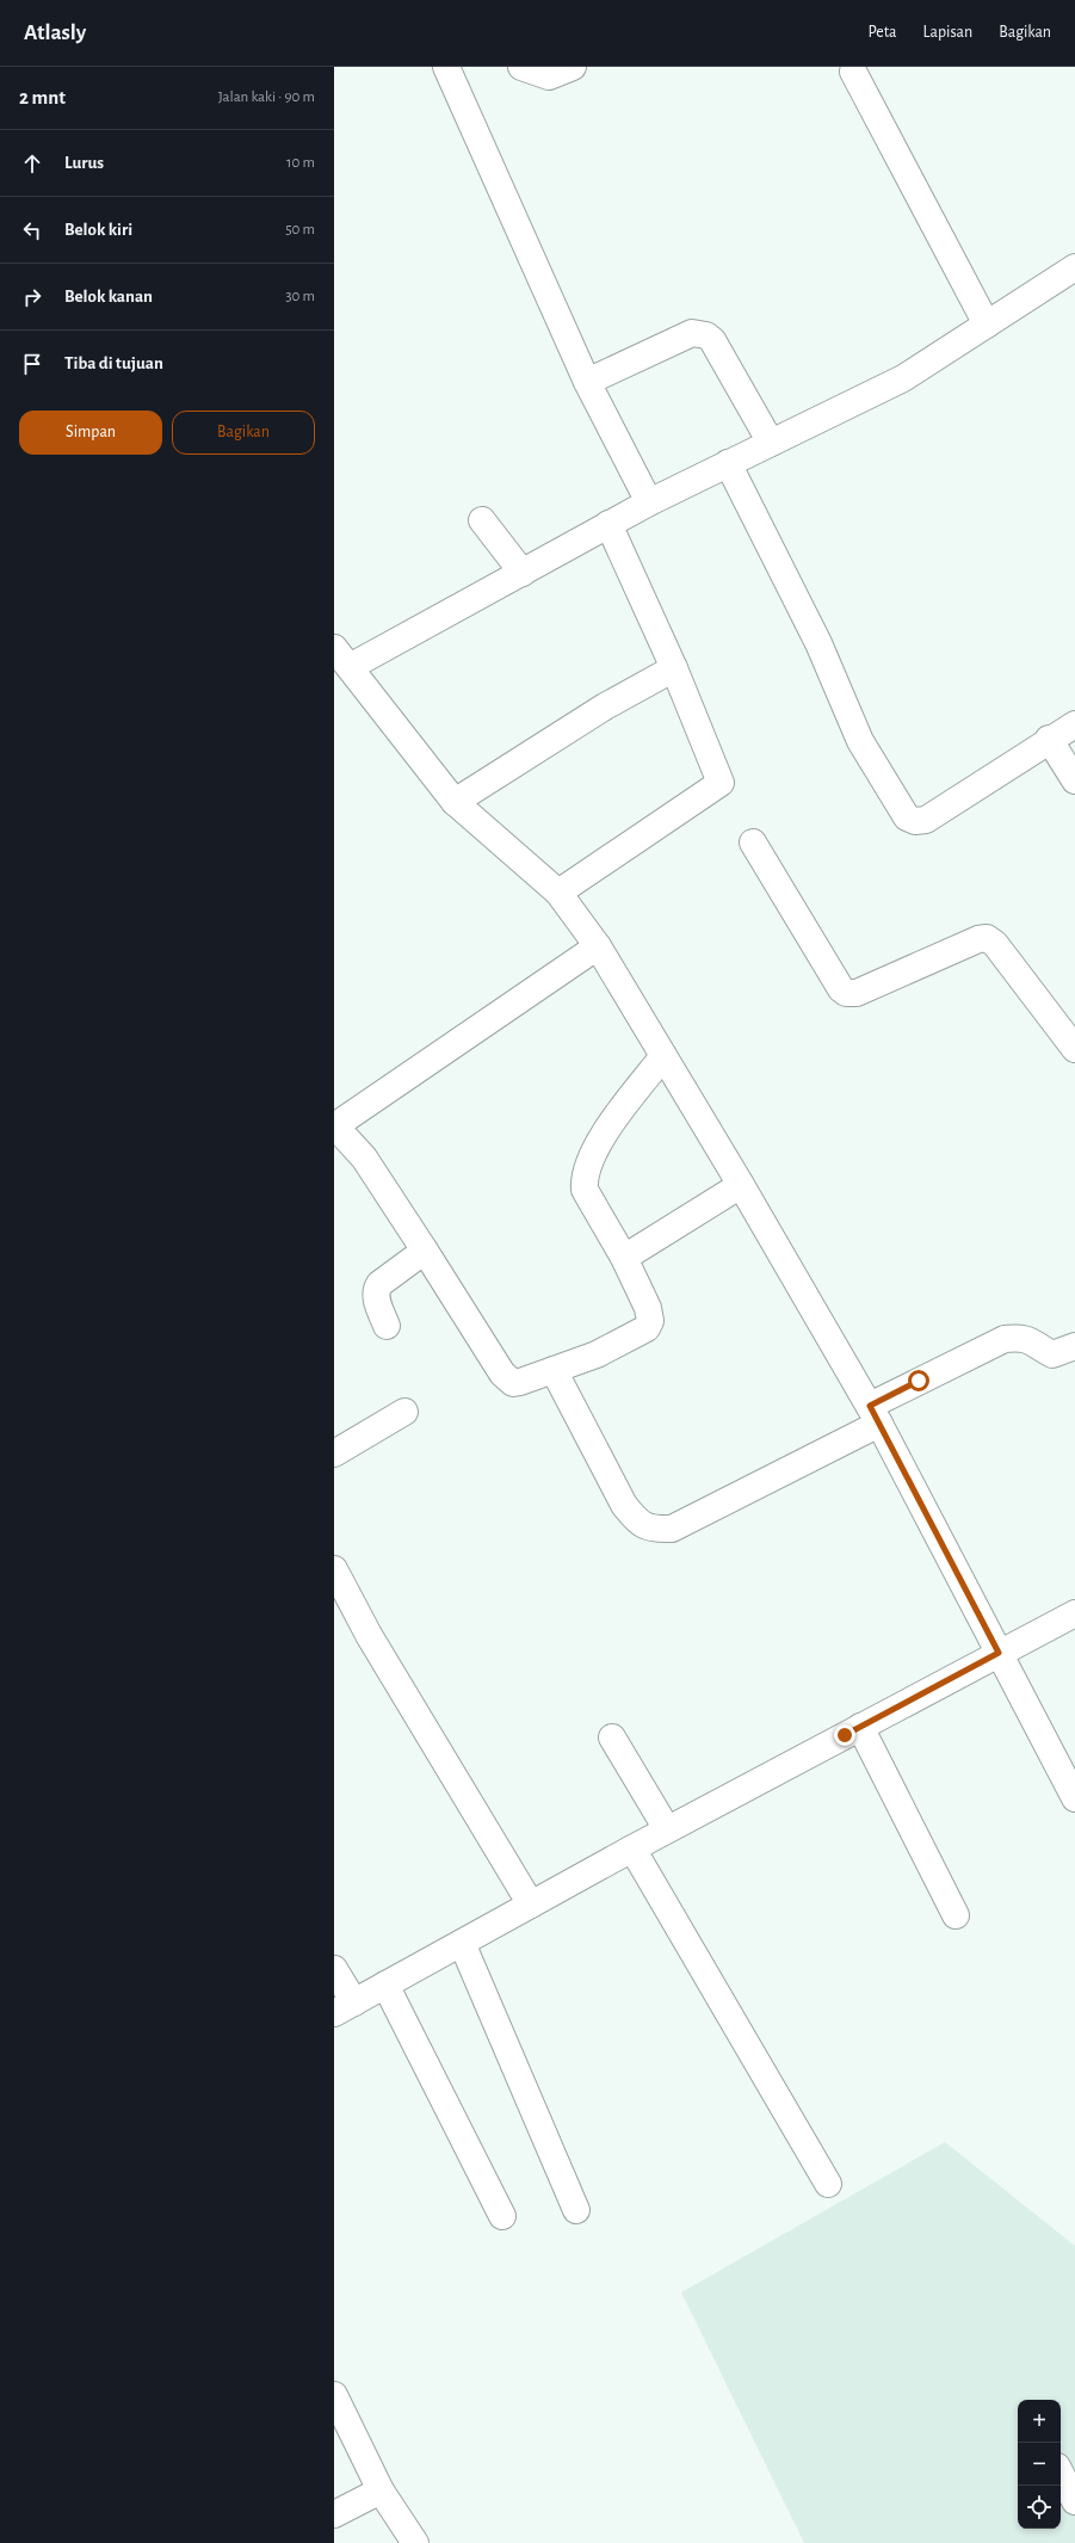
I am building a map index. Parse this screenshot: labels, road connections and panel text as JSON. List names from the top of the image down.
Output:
{
  "page": {
    "header": "Atlasly",
    "nav": ["Peta", "Lapisan", "Bagikan"],
    "heading": ["2 mnt", "Jalan kaki · 90 m"],
    "list": [
      ["Lurus", "10 m"],
      ["Belok kiri", "50 m"],
      ["Belok kanan", "30 m"],
      "Tiba di tujuan"
    ],
    "buttons": ["Simpan", "Bagikan"],
    "map_buttons": ["+", "−"]
  }
}
